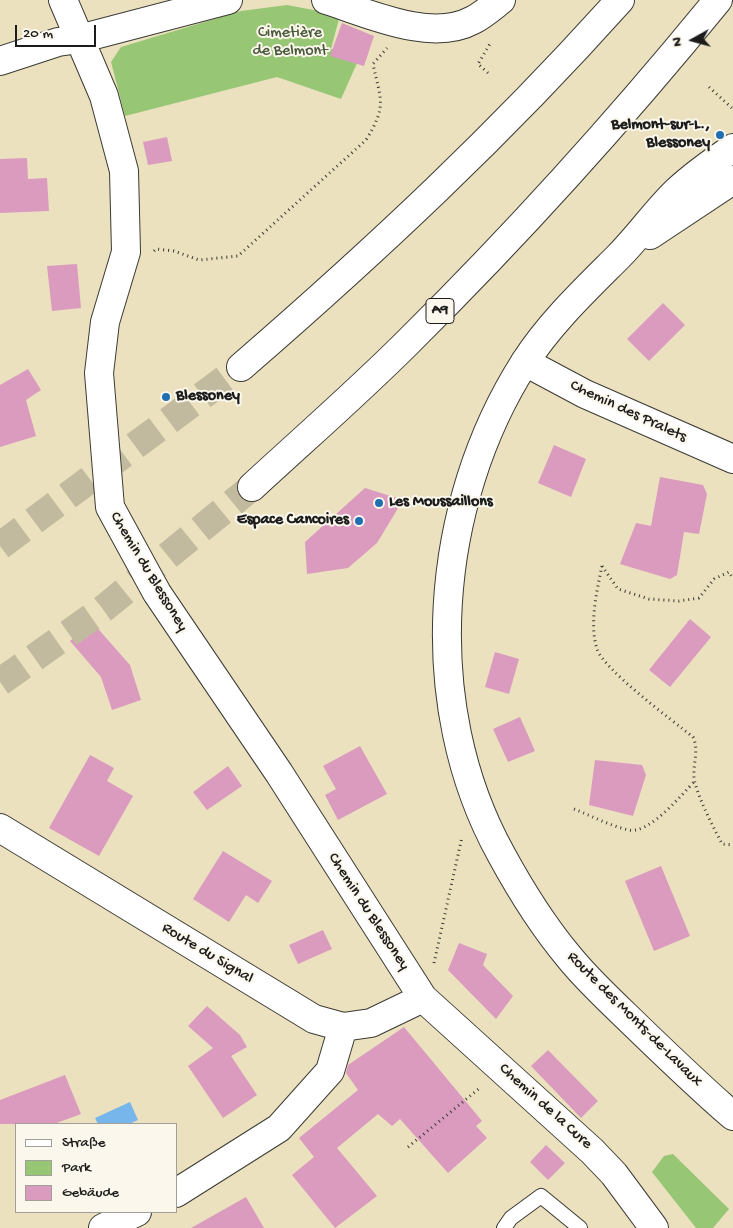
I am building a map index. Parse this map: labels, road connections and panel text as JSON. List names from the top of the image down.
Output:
{
  "streets": {
    "main road": [
      "A9",
      "Chemin des Pralets",
      "Chemin du Blessoney",
      "Route du Signal",
      "Route des Monts-de-Lavaux",
      "Chemin de la Cure"
    ]
  },
  "crossings": [
    ["Chemin des Pralets", "Route des Monts-de-Lavaux"],
    ["Chemin du Blessoney", "Route du Signal"],
    ["Chemin du Blessoney", "Chemin de la Cure"],
    ["Route du Signal", "Chemin de la Cure"]
  ],
  "parks": ["Cimetière de Belmont"],
  "places": [
    "Belmont-sur-L., Blessoney",
    "Blessoney",
    "Les Moussaillons",
    "Espace Cancoires"
  ],
  "legend": ["Straße", "Park", "Gebäude"],
  "scale_bar": "20 m",
  "north": "left"
}
